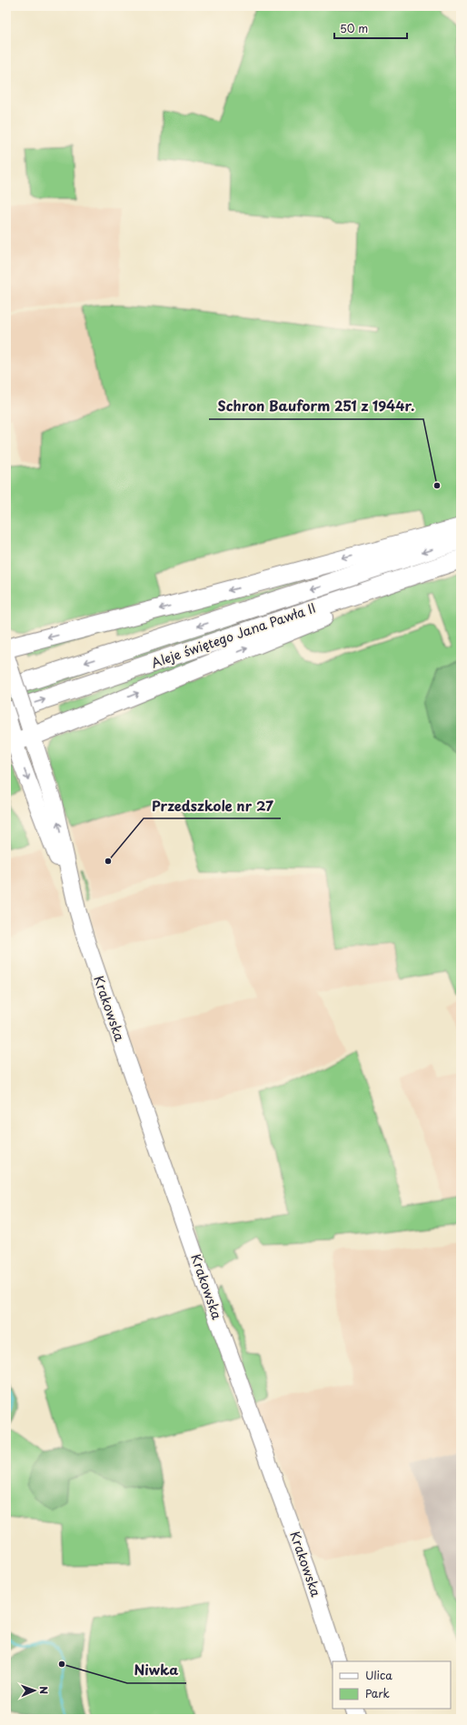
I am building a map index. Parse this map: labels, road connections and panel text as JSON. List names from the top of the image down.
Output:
{
  "streets": {
    "highway": ["Aleje świętego Jana Pawła II"],
    "main road": ["Krakowska"]
  },
  "crossings": [
    ["Aleje świętego Jana Pawła II", "Krakowska"]
  ],
  "places": ["Schron Bauform 251 z 1944r.", "Przedszkole nr 27", "Niwka"],
  "legend": ["Ulica", "Park"],
  "scale_bar": "50 m",
  "north": "right"
}
